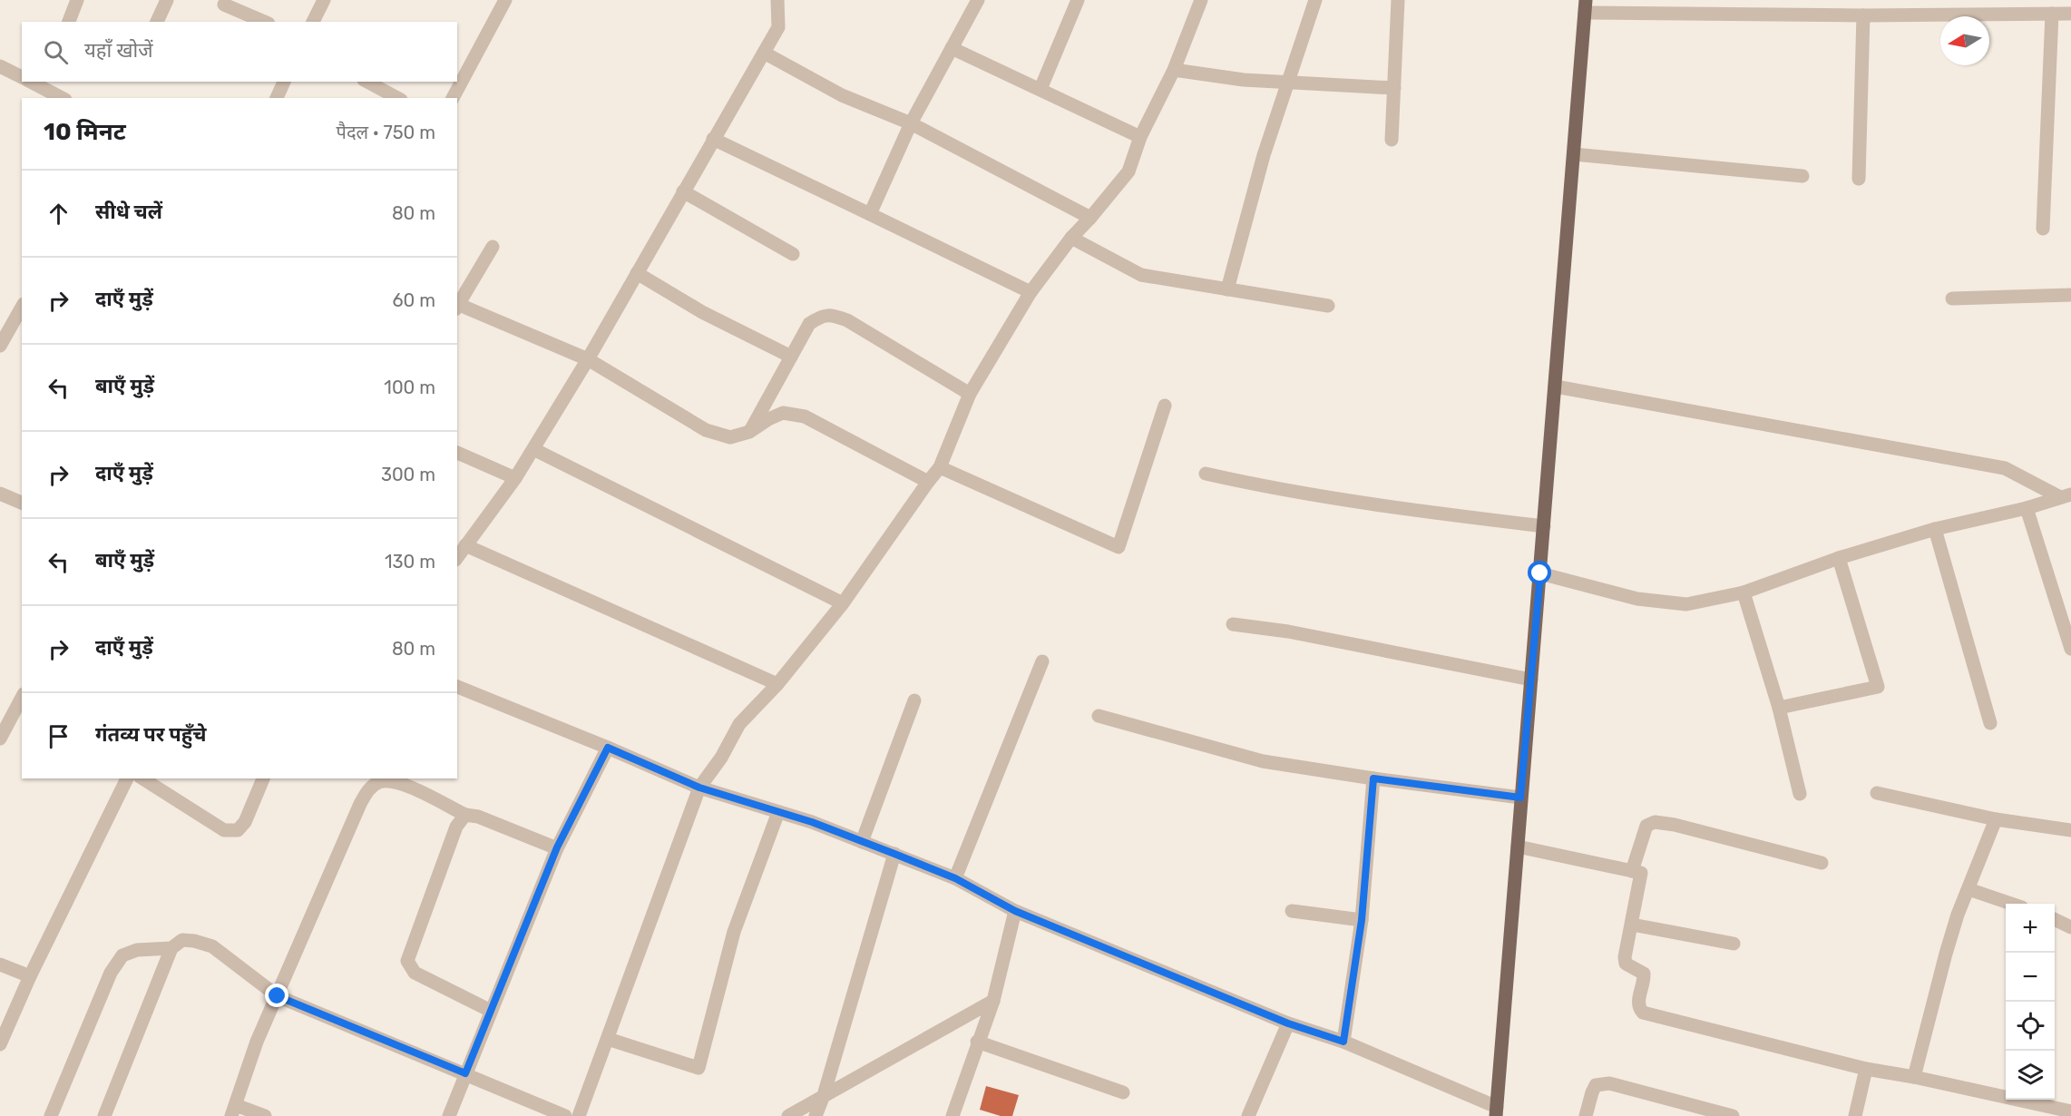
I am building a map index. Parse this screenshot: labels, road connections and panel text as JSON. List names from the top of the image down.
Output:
{
  "north": "left",
  "page": {
    "search": "यहाँ खोजें",
    "heading": ["10 मिनट", "पैदल · 750 m"],
    "list": [
      ["सीधे चलें", "80 m"],
      ["दाएँ मुड़ें", "60 m"],
      ["बाएँ मुड़ें", "100 m"],
      ["दाएँ मुड़ें", "300 m"],
      ["बाएँ मुड़ें", "130 m"],
      ["दाएँ मुड़ें", "80 m"],
      "गंतव्य पर पहुँचे"
    ],
    "map_buttons": ["+", "−"]
  }
}
